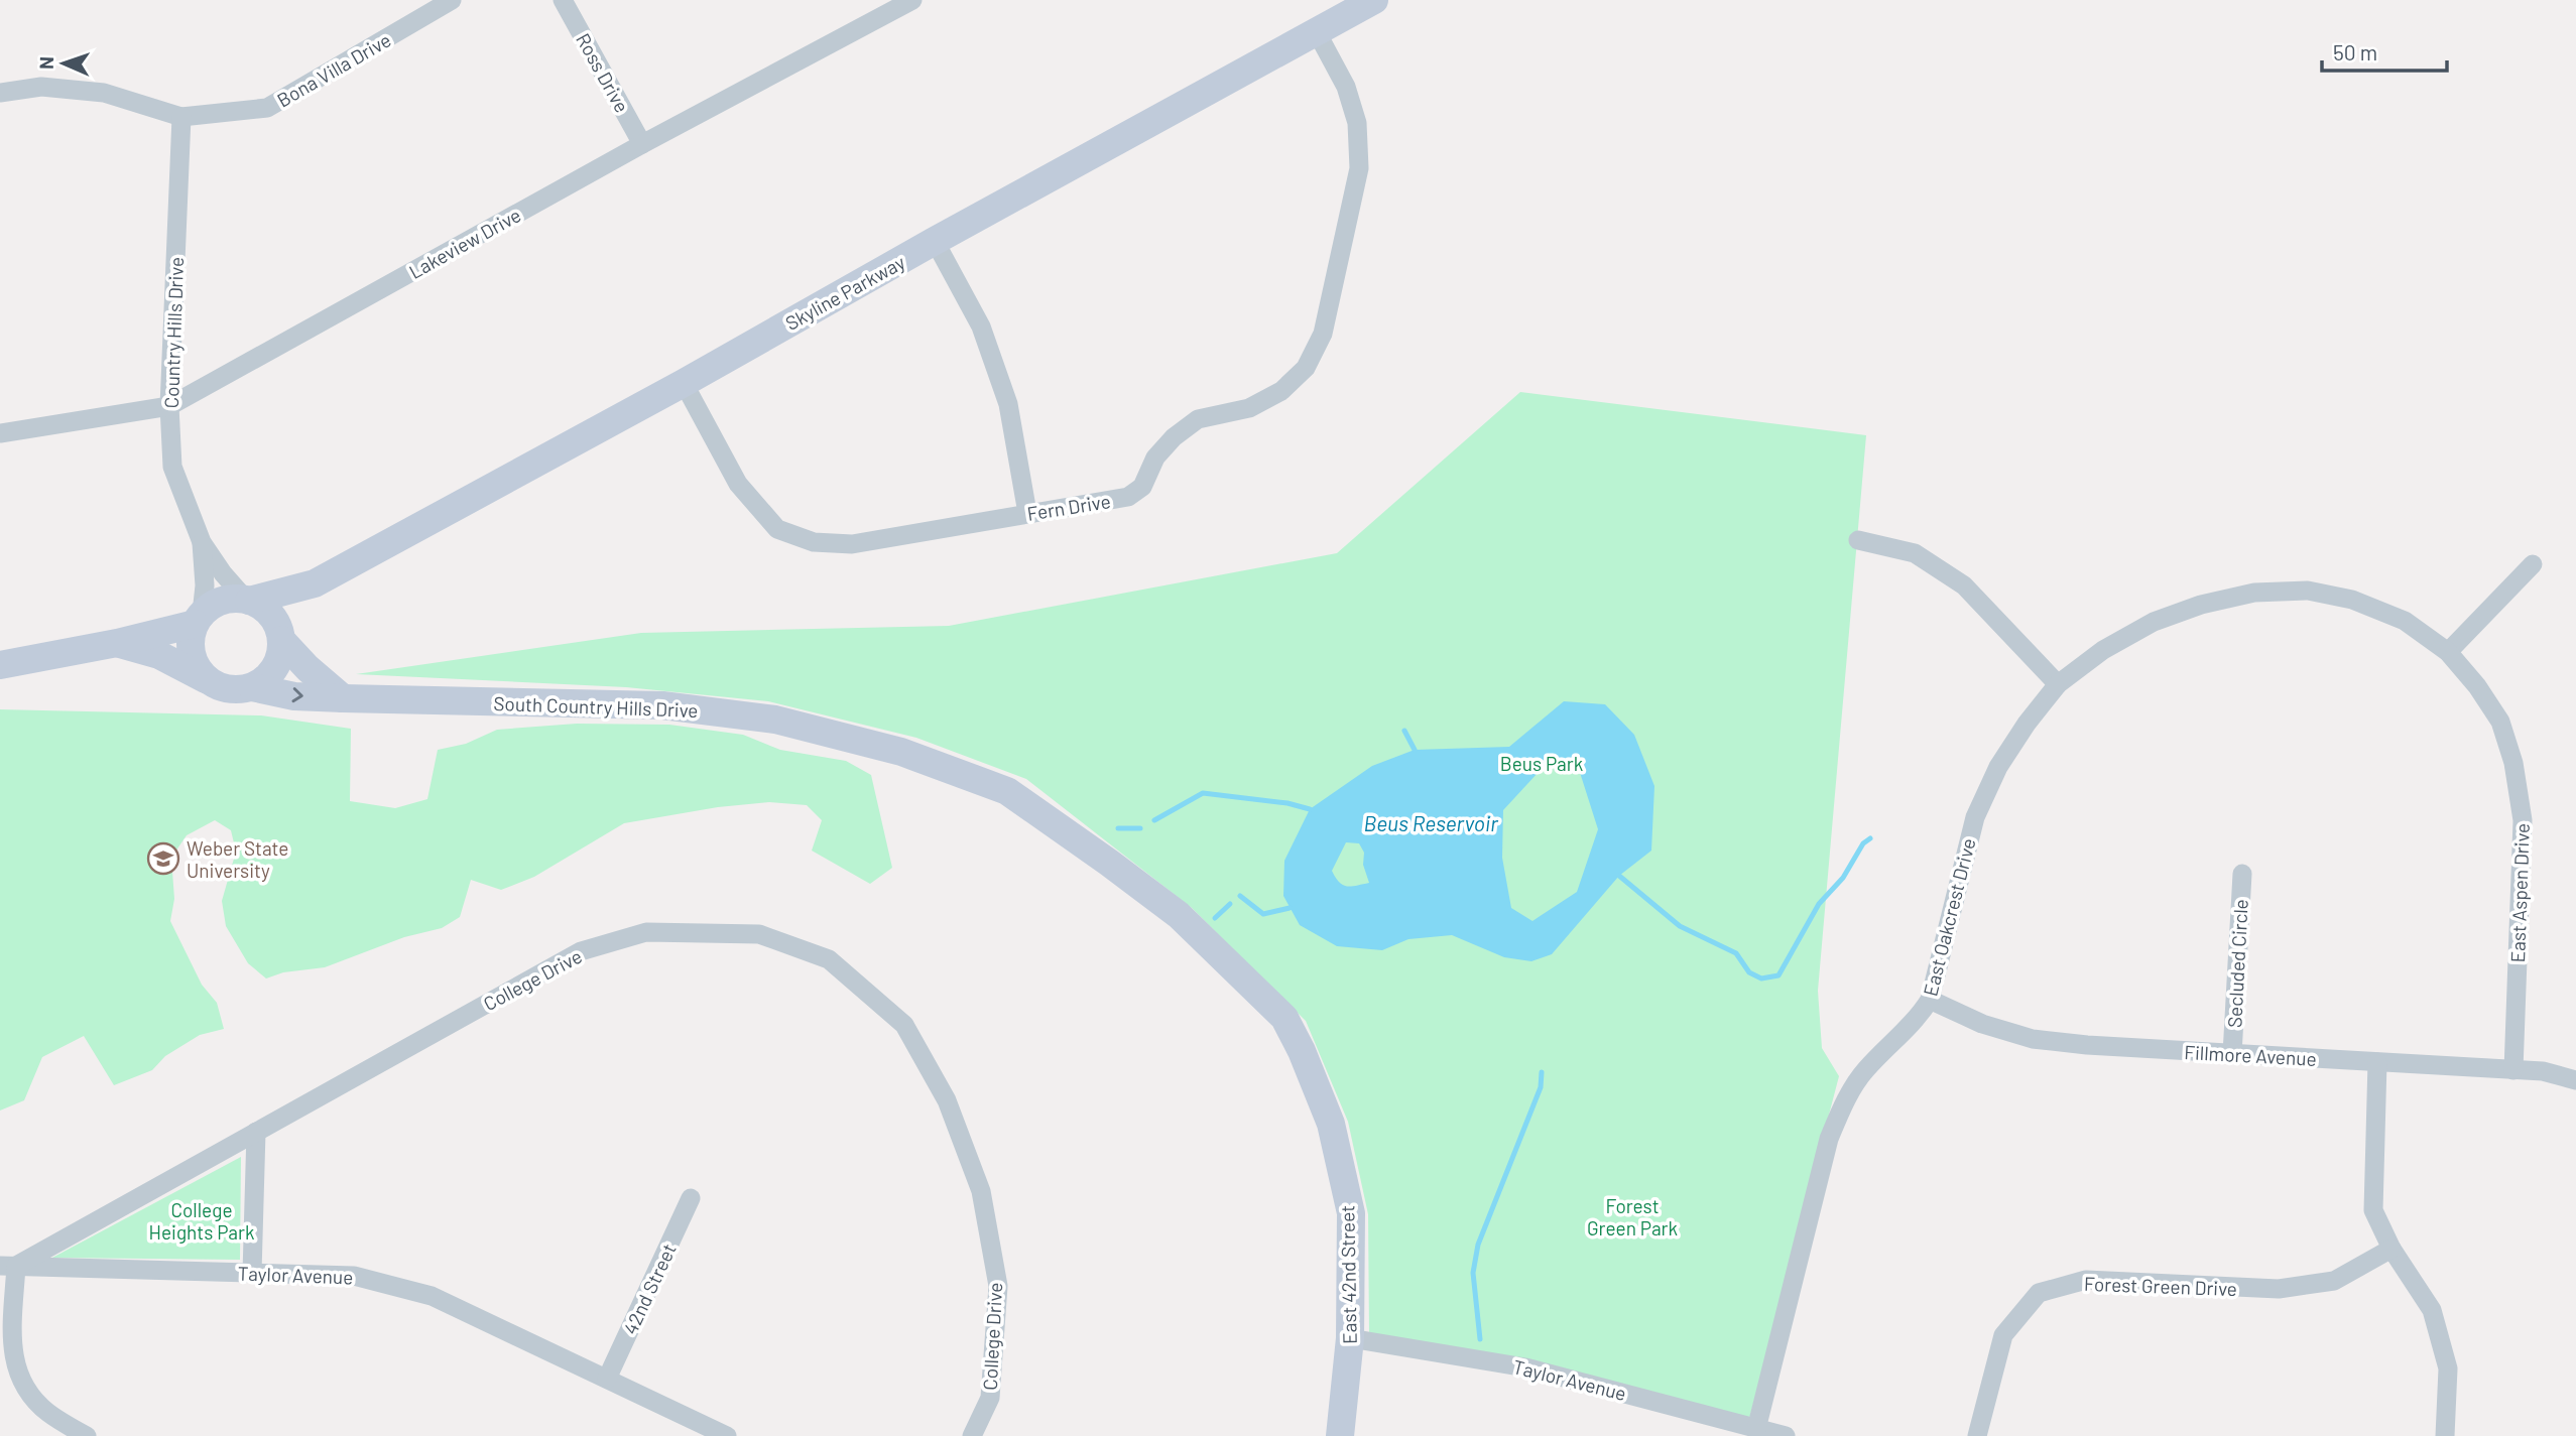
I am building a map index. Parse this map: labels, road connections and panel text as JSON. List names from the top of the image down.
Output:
{
  "streets": {
    "street": [
      "Bona Villa Drive",
      "Ross Drive",
      "Lakeview Drive",
      "Skyline Parkway",
      "Country Hills Drive",
      "Fern Drive",
      "South Country Hills Drive",
      "East Aspen Drive",
      "East Oakcrest Drive",
      "Secluded Circle",
      "College Drive",
      "Fillmore Avenue",
      "Taylor Avenue",
      "East 42nd Street",
      "Forest Green Drive",
      "42nd Street"
    ]
  },
  "crossings": [
    ["Bona Villa Drive", "Country Hills Drive"],
    ["Ross Drive", "Lakeview Drive"],
    ["Lakeview Drive", "Country Hills Drive"],
    ["Skyline Parkway", "Country Hills Drive"],
    ["Skyline Parkway", "Fern Drive"],
    ["Skyline Parkway", "South Country Hills Drive"],
    ["Country Hills Drive", "South Country Hills Drive"],
    ["South Country Hills Drive", "East 42nd Street"],
    ["East Aspen Drive", "East Oakcrest Drive"],
    ["East Aspen Drive", "Fillmore Avenue"],
    ["East Oakcrest Drive", "Fillmore Avenue"],
    ["East Oakcrest Drive", "Taylor Avenue"],
    ["Secluded Circle", "Fillmore Avenue"],
    ["College Drive", "Taylor Avenue"],
    ["Taylor Avenue", "East 42nd Street"],
    ["Taylor Avenue", "42nd Street"]
  ],
  "water": ["Beus Reservoir"],
  "parks": ["Beus Park", "Forest Green Park", "College Heights Park"],
  "places": {
    "school or university": ["Weber State University"]
  },
  "scale_bar": "50 m",
  "north": "left"
}
